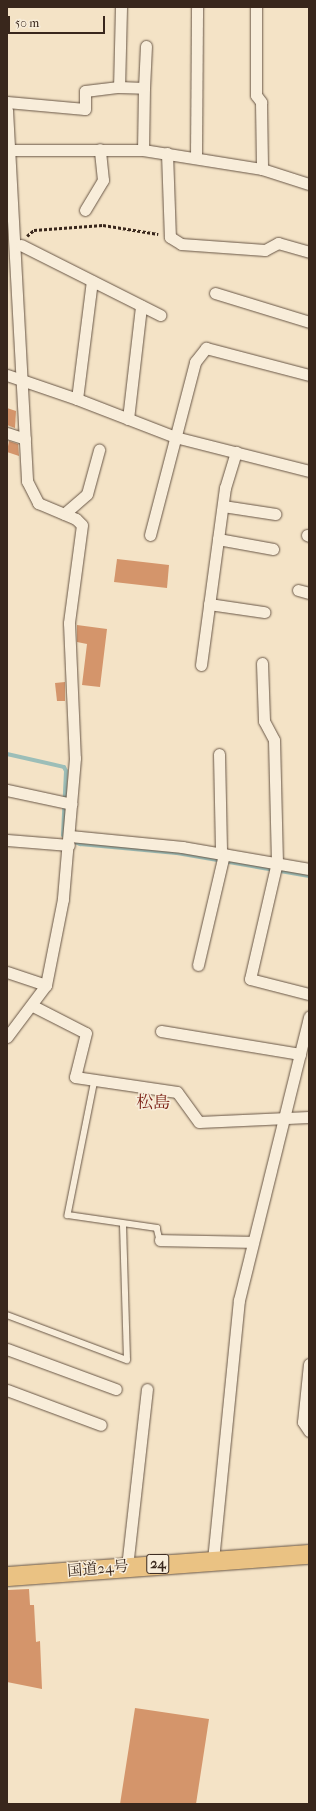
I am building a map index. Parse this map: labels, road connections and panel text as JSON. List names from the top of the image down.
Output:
{
  "streets": {
    "highway": ["24", "国道24号"]
  },
  "districts": ["松島"],
  "scale_bar": "50 m"
}
